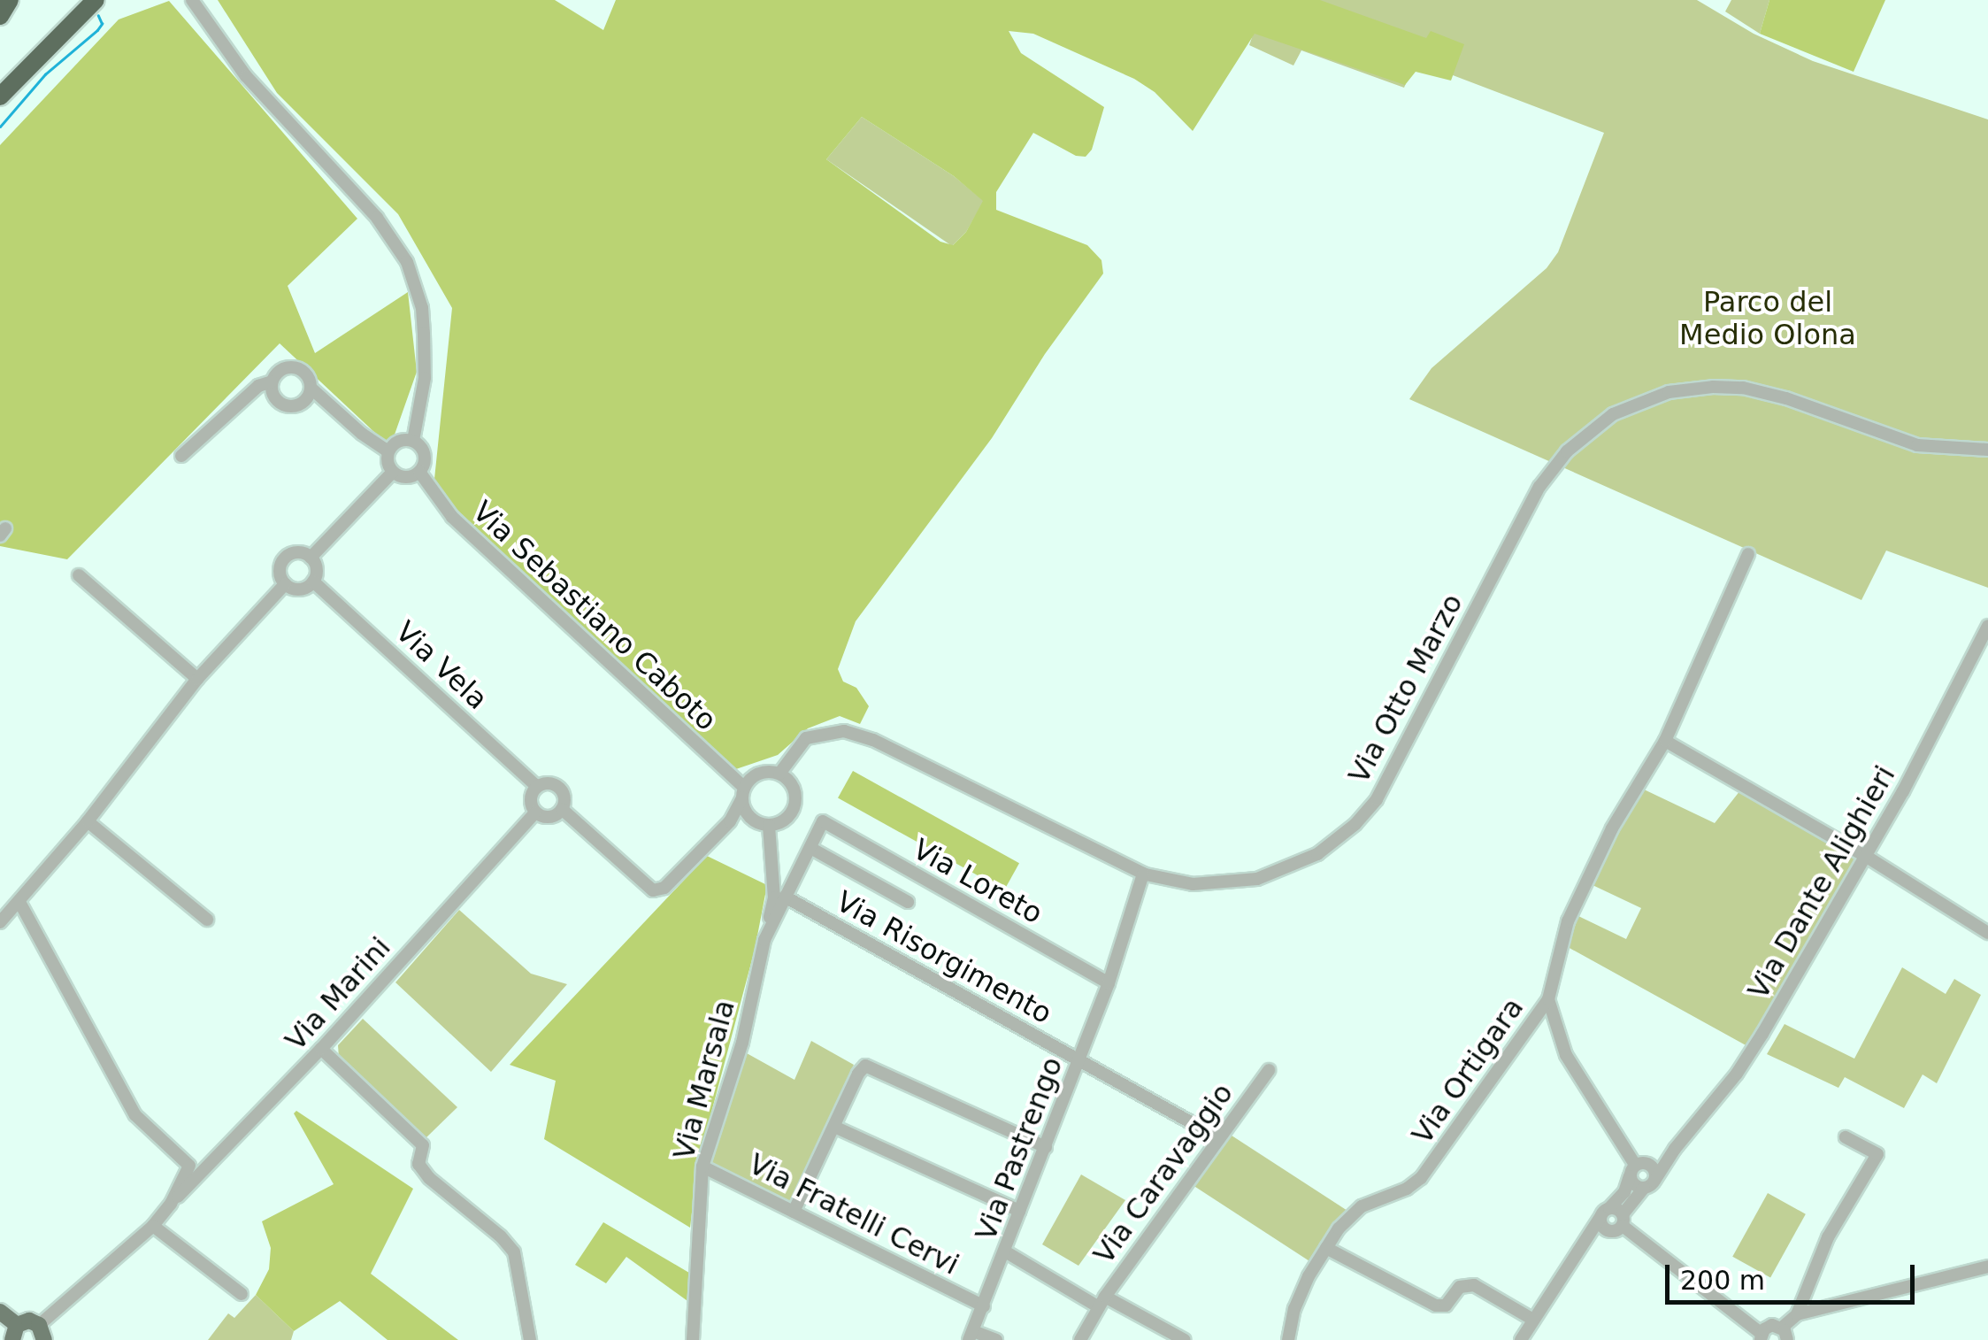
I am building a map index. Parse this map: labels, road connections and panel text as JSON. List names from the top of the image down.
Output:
{
  "streets": {
    "street": [
      "Via Sebastiano Caboto",
      "Via Vela",
      "Via Otto Marzo",
      "Via Loreto",
      "Via Dante Alighieri",
      "Via Risorgimento",
      "Via Marini",
      "Via Ortigara",
      "Via Marsala",
      "Via Pastrengo",
      "Via Caravaggio",
      "Via Fratelli Cervi"
    ]
  },
  "crossings": [
    ["Via Sebastiano Caboto", "Via Vela"],
    ["Via Sebastiano Caboto", "Via Otto Marzo"],
    ["Via Sebastiano Caboto", "Via Marsala"],
    ["Via Vela", "Via Otto Marzo"],
    ["Via Vela", "Via Marini"],
    ["Via Vela", "Via Marsala"],
    ["Via Otto Marzo", "Via Marsala"],
    ["Via Otto Marzo", "Via Pastrengo"],
    ["Via Loreto", "Via Marsala"],
    ["Via Loreto", "Via Pastrengo"],
    ["Via Risorgimento", "Via Marsala"],
    ["Via Risorgimento", "Via Pastrengo"],
    ["Via Risorgimento", "Via Caravaggio"],
    ["Via Marsala", "Via Fratelli Cervi"],
    ["Via Pastrengo", "Via Fratelli Cervi"]
  ],
  "parks": ["Parco del Medio Olona"],
  "scale_bar": "200 m"
}
